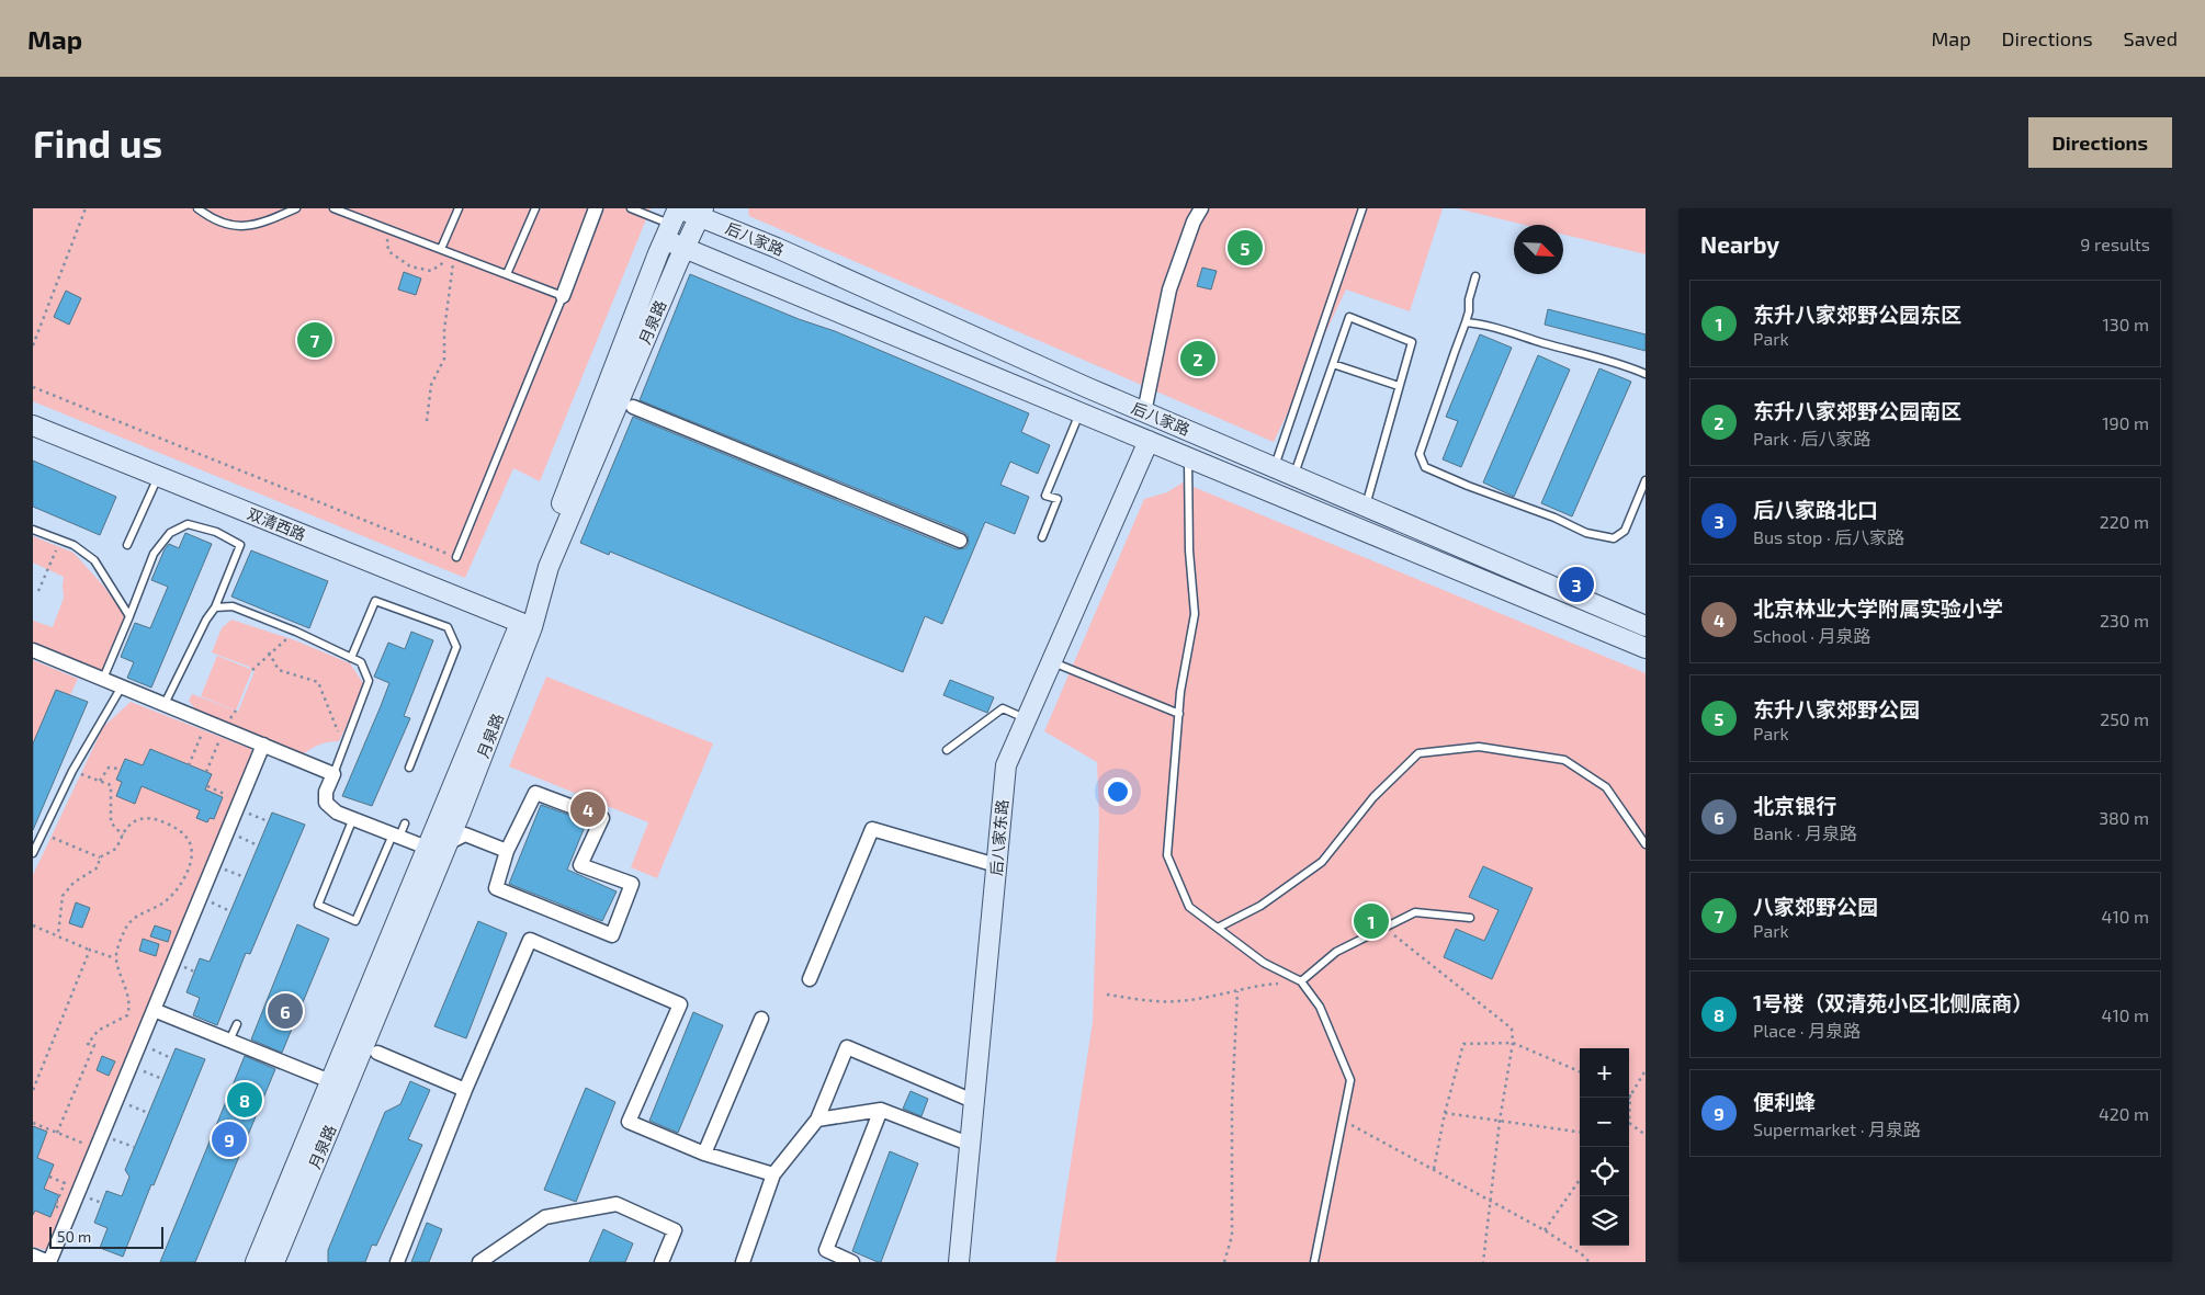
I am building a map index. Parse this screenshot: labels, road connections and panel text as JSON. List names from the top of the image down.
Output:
{
  "streets": {
    "main road": [
      "后八家路",
      "月泉路",
      "双清西路",
      "后八家东路"
    ]
  },
  "crossings": [
    ["后八家路", "月泉路"],
    ["后八家路", "后八家东路"],
    ["月泉路", "双清西路"]
  ],
  "scale_bar": "50 m",
  "north": "bottom right",
  "page": {
    "header": "Map",
    "nav": ["Map", "Directions", "Saved"],
    "buttons": "Directions",
    "title": "Find us",
    "heading": ["Nearby", "9 results"],
    "pins": [
      "5",
      "7",
      "2",
      "3",
      "4",
      "1",
      "6",
      "8",
      "9"
    ],
    "list": [
      {
        "mark": "1",
        "name": "东升八家郊野公园东区",
        "note": "Park",
        "value": "130 m"
      },
      {
        "mark": "2",
        "name": "东升八家郊野公园南区",
        "note": "Park · 后八家路",
        "value": "190 m"
      },
      {
        "mark": "3",
        "name": "后八家路北口",
        "note": "Bus stop · 后八家路",
        "value": "220 m"
      },
      {
        "mark": "4",
        "name": "北京林业大学附属实验小学",
        "note": "School · 月泉路",
        "value": "230 m"
      },
      {
        "mark": "5",
        "name": "东升八家郊野公园",
        "note": "Park",
        "value": "250 m"
      },
      {
        "mark": "6",
        "name": "北京银行",
        "note": "Bank · 月泉路",
        "value": "380 m"
      },
      {
        "mark": "7",
        "name": "八家郊野公园",
        "note": "Park",
        "value": "410 m"
      },
      {
        "mark": "8",
        "name": "1号楼（双清苑小区北侧底商）",
        "note": "Place · 月泉路",
        "value": "410 m"
      },
      {
        "mark": "9",
        "name": "便利蜂",
        "note": "Supermarket · 月泉路",
        "value": "420 m"
      }
    ],
    "map_buttons": ["+", "−"],
    "scale": "50 m"
  }
}
